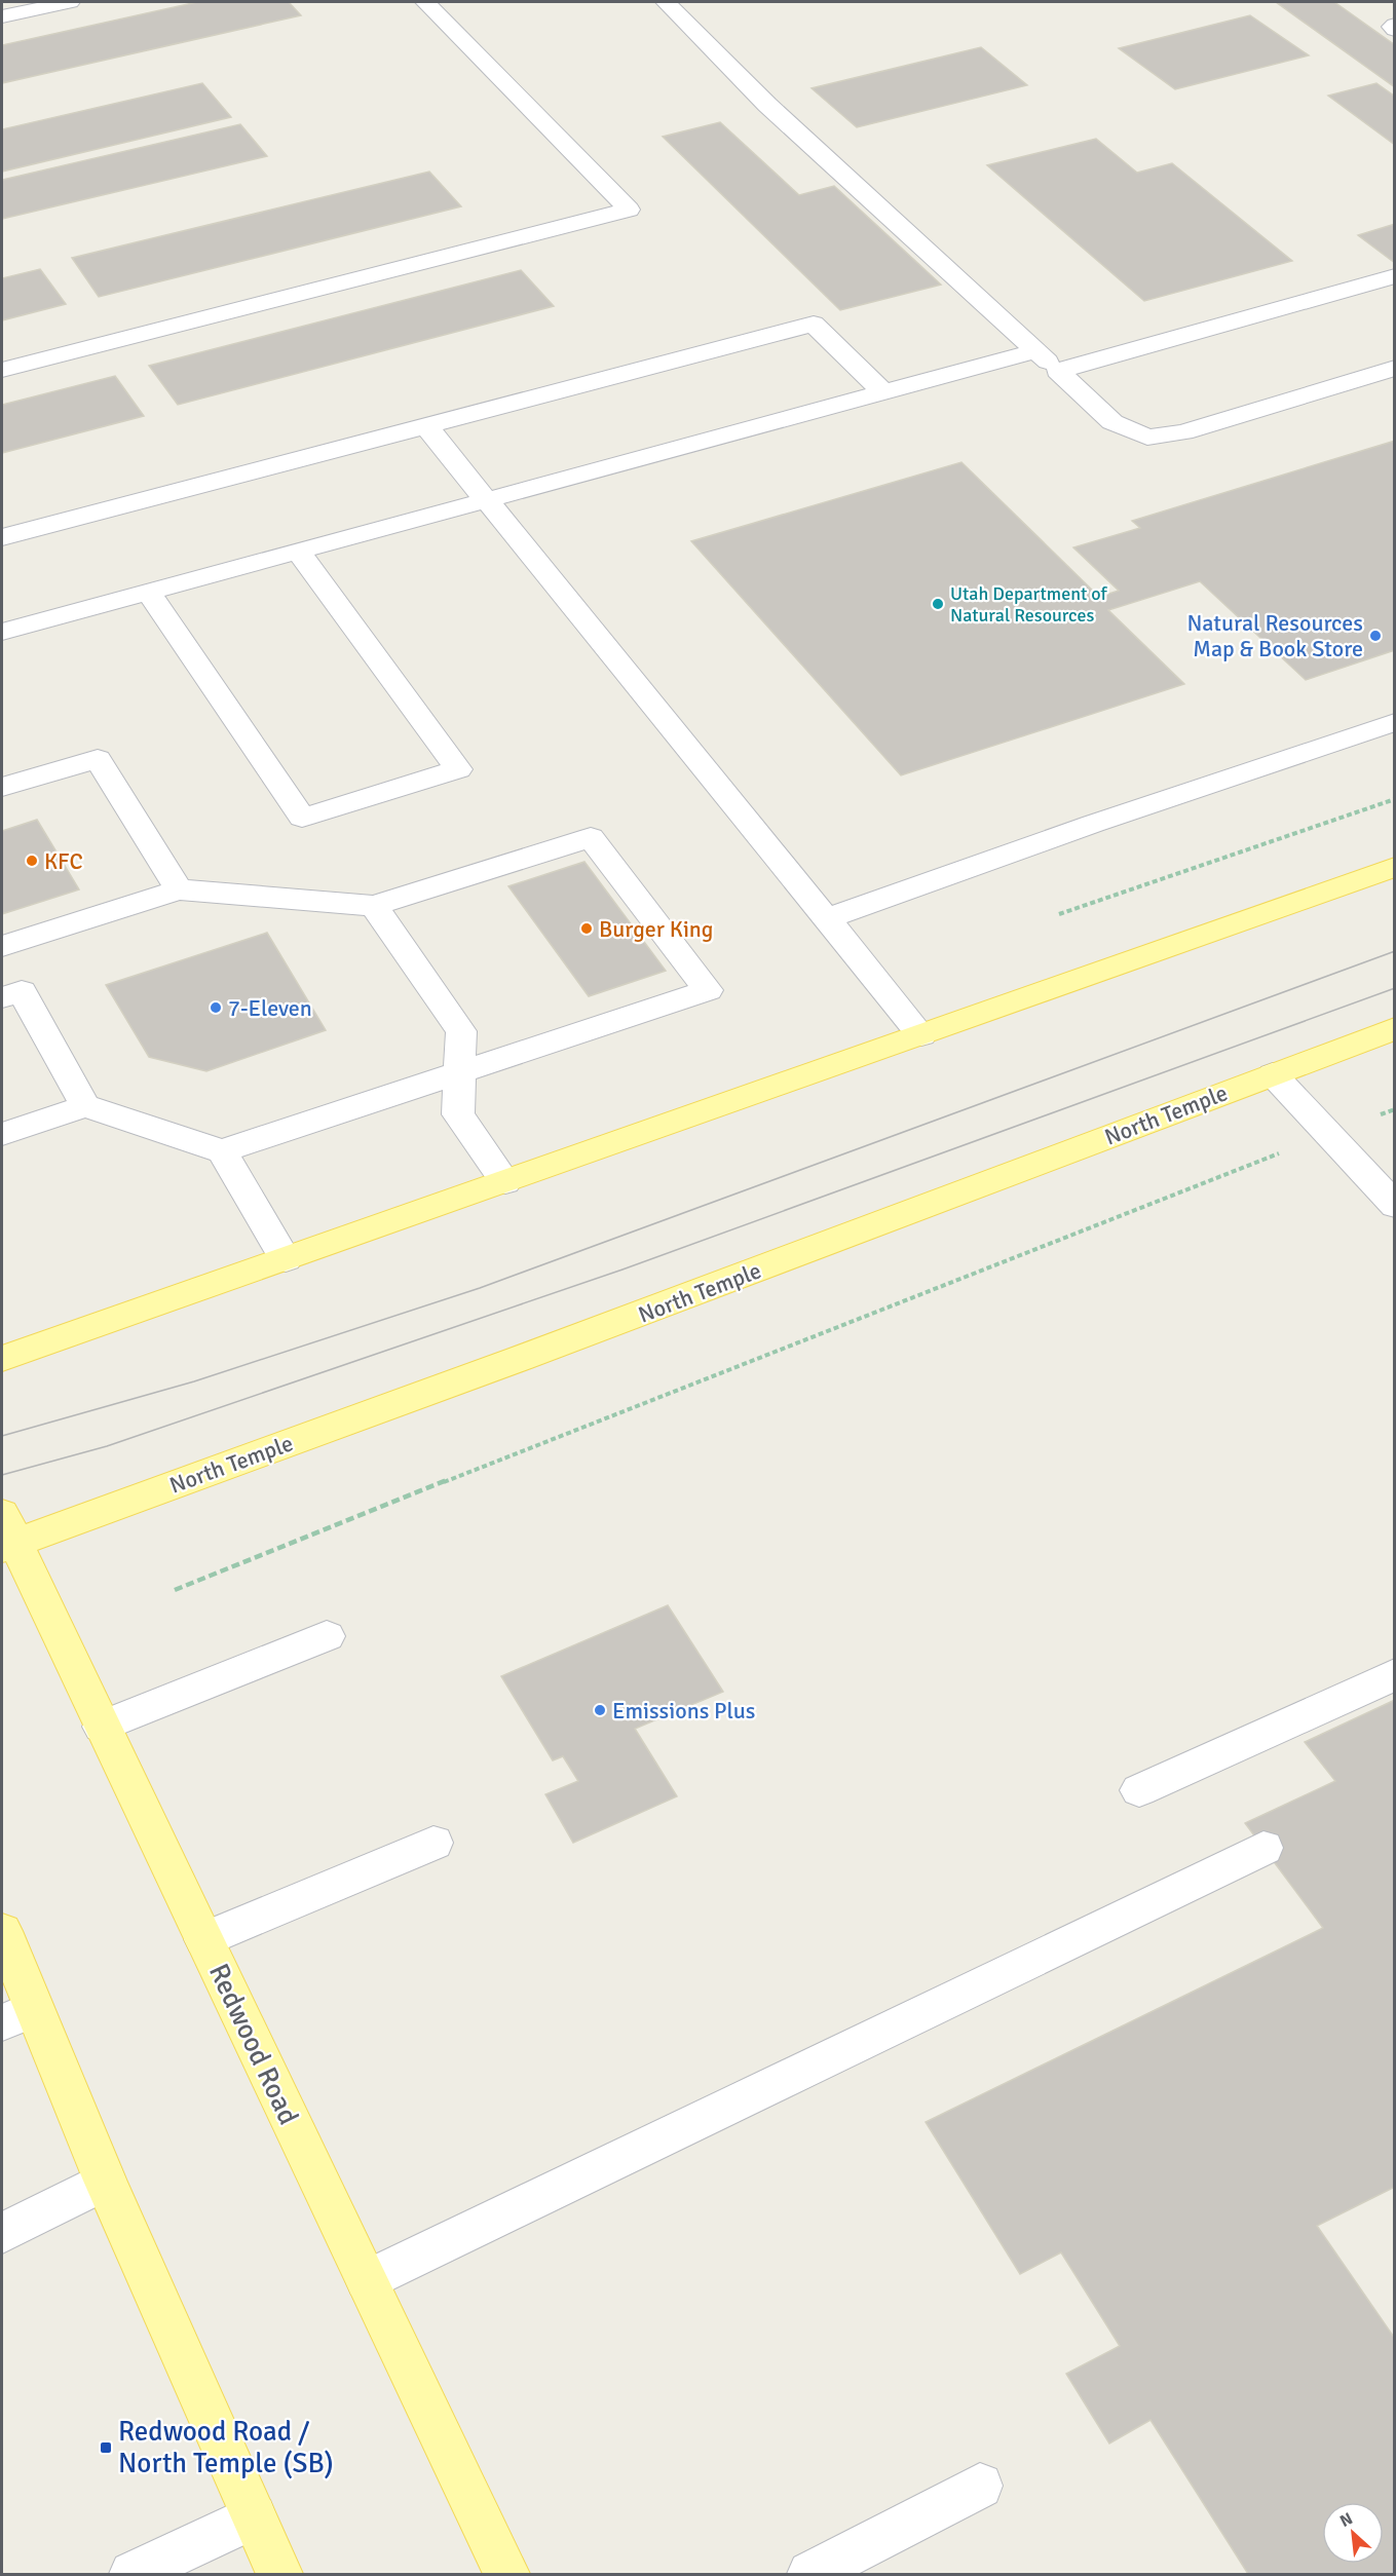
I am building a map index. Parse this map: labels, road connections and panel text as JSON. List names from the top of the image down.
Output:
{
  "streets": {
    "main road": ["North Temple", "Redwood Road"]
  },
  "crossings": [
    ["North Temple", "Redwood Road"]
  ],
  "places": {
    "other": [
      "Utah Department of Natural Resources",
      "Natural Resources Map & Book Store",
      "KFC",
      "Burger King",
      "7-Eleven",
      "Emissions Plus"
    ],
    "transit": ["Redwood Road / North Temple (SB)"]
  },
  "north": "top left"
}
